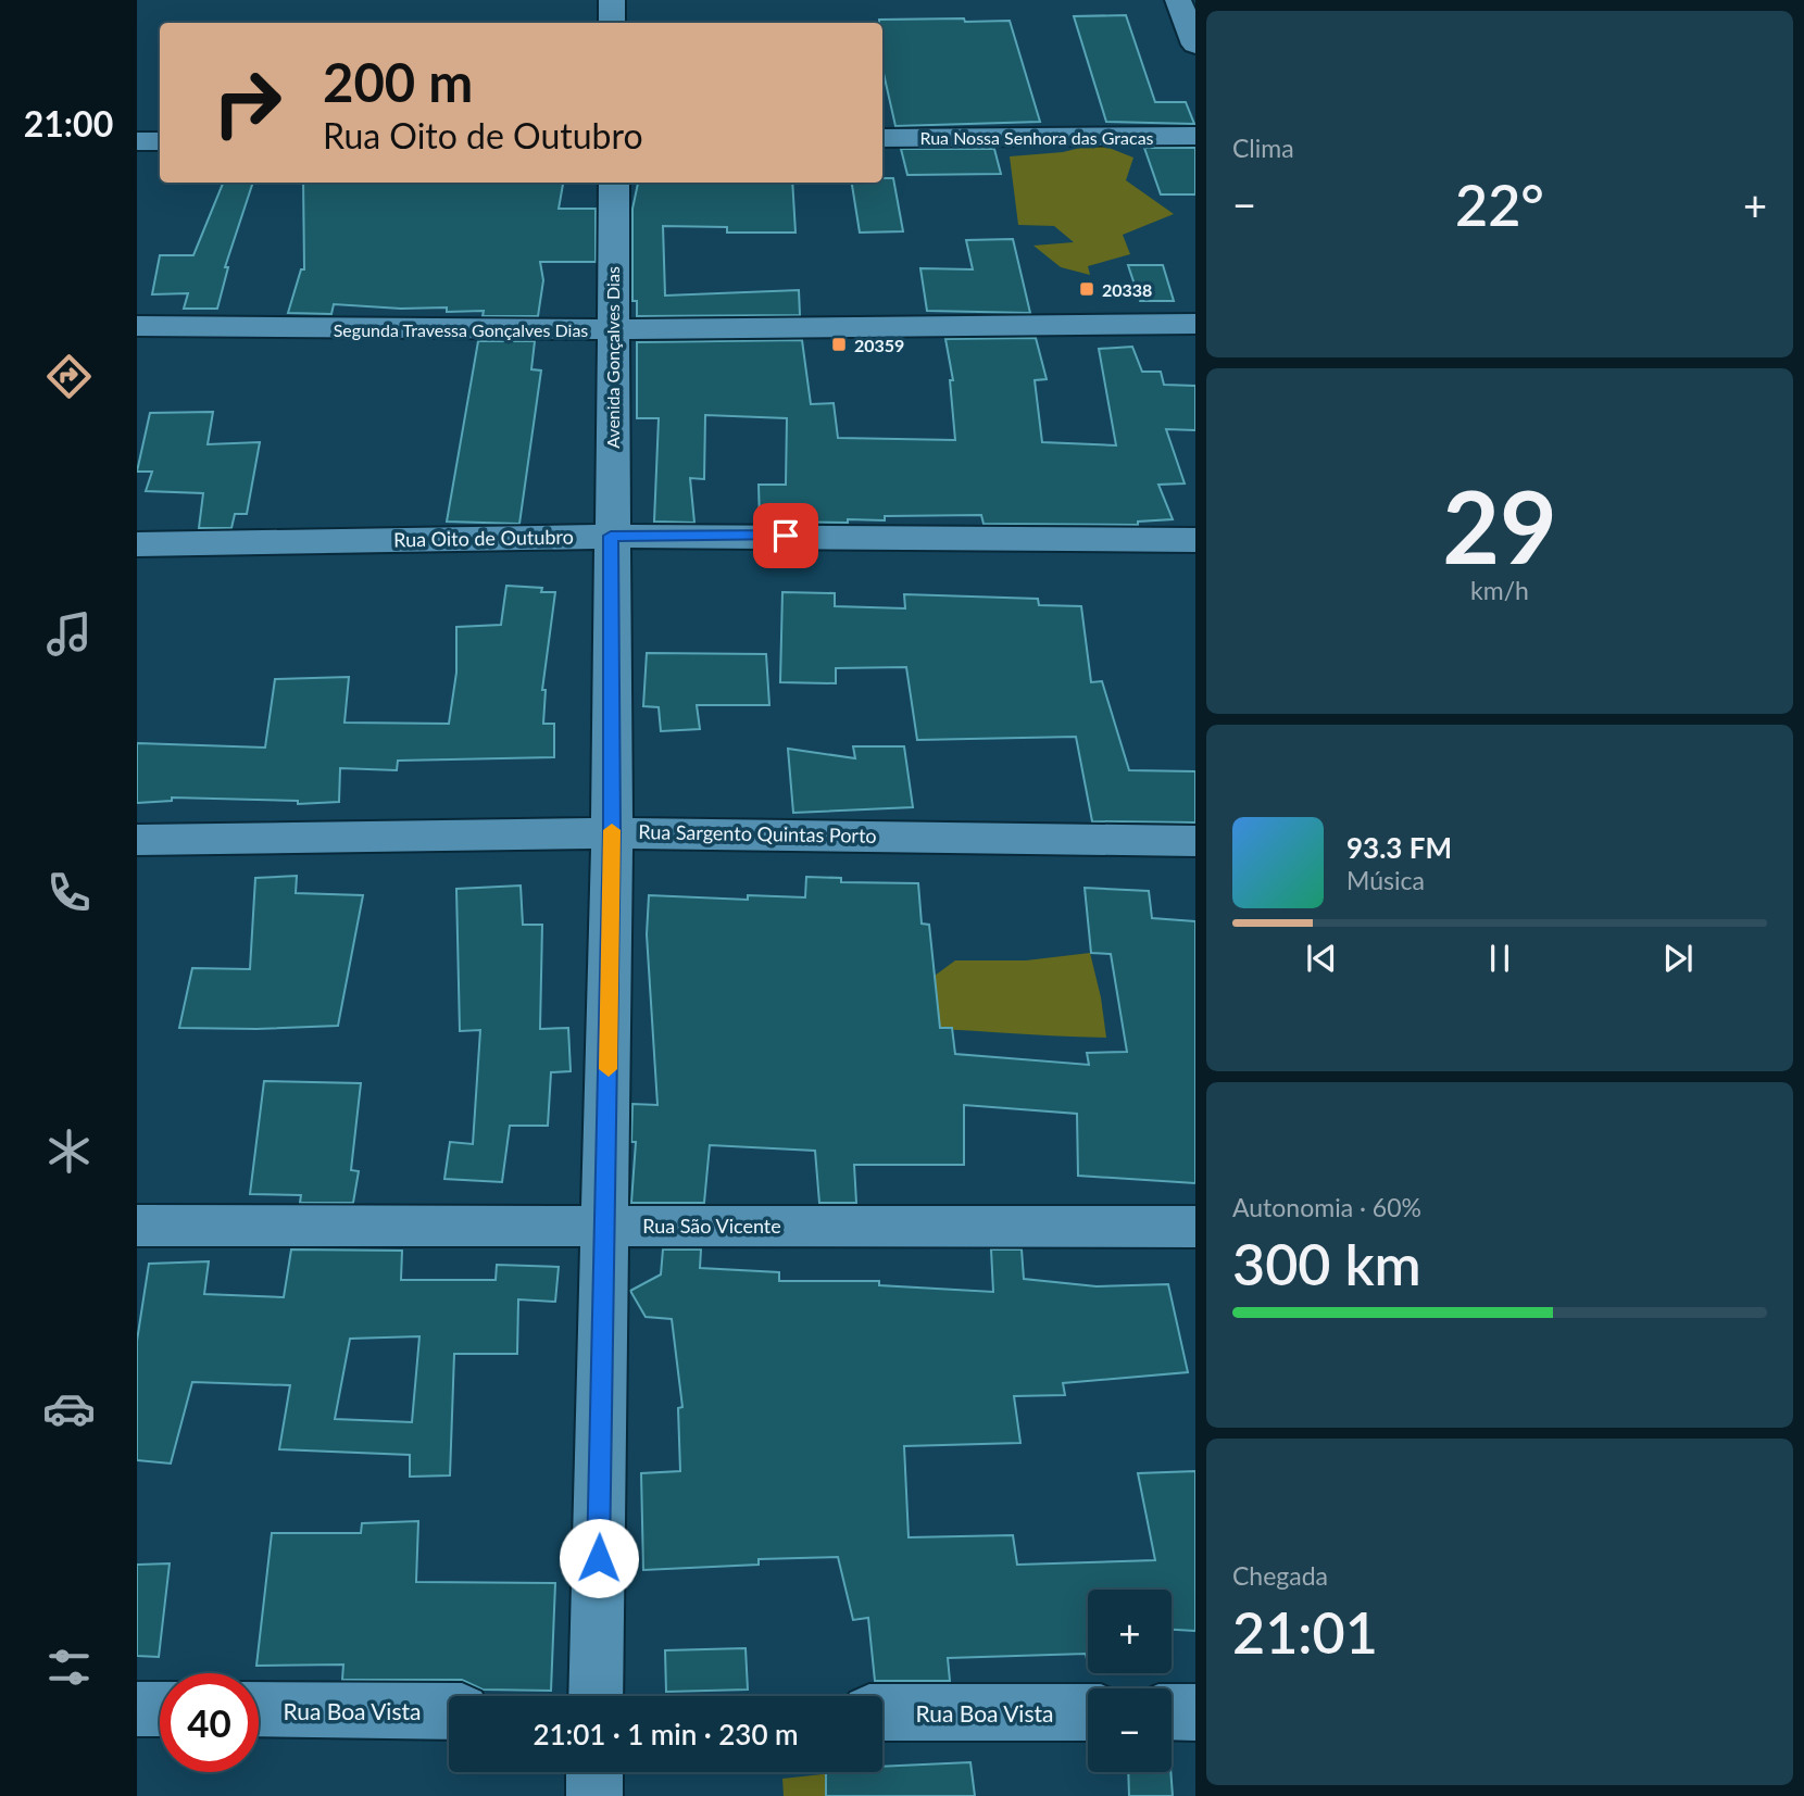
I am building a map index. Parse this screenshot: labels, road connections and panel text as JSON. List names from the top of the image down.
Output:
{
  "streets": {
    "street": [
      "Rua Nossa Senhora das Gracas",
      "Segunda Travessa Gonçalves Dias",
      "Avenida Gonçalves Dias",
      "Rua Oito de Outubro",
      "Rua Sargento Quintas Porto",
      "Rua São Vicente",
      "Rua Boa Vista"
    ]
  },
  "crossings": [
    ["Segunda Travessa Gonçalves Dias", "Avenida Gonçalves Dias"],
    ["Avenida Gonçalves Dias", "Rua Oito de Outubro"],
    ["Avenida Gonçalves Dias", "Rua Sargento Quintas Porto"],
    ["Avenida Gonçalves Dias", "Rua São Vicente"]
  ],
  "places": {
    "transit": ["20338", "20359"]
  },
  "page": {
    "tabs": "21:00",
    "tile": [
      "Clima",
      ["29", "km/h"],
      ["Autonomia · 60%", "300 km"],
      ["Chegada", "21:01"]
    ],
    "turn": ["200 m", "Rua Oito de Outubro"],
    "heat": ["−", "22°", "+"],
    "song": ["93.3 FM", "Música"],
    "map_buttons": ["+", "−"],
    "limit": "40",
    "trip": "21:01 · 1 min · 230 m"
  }
}
